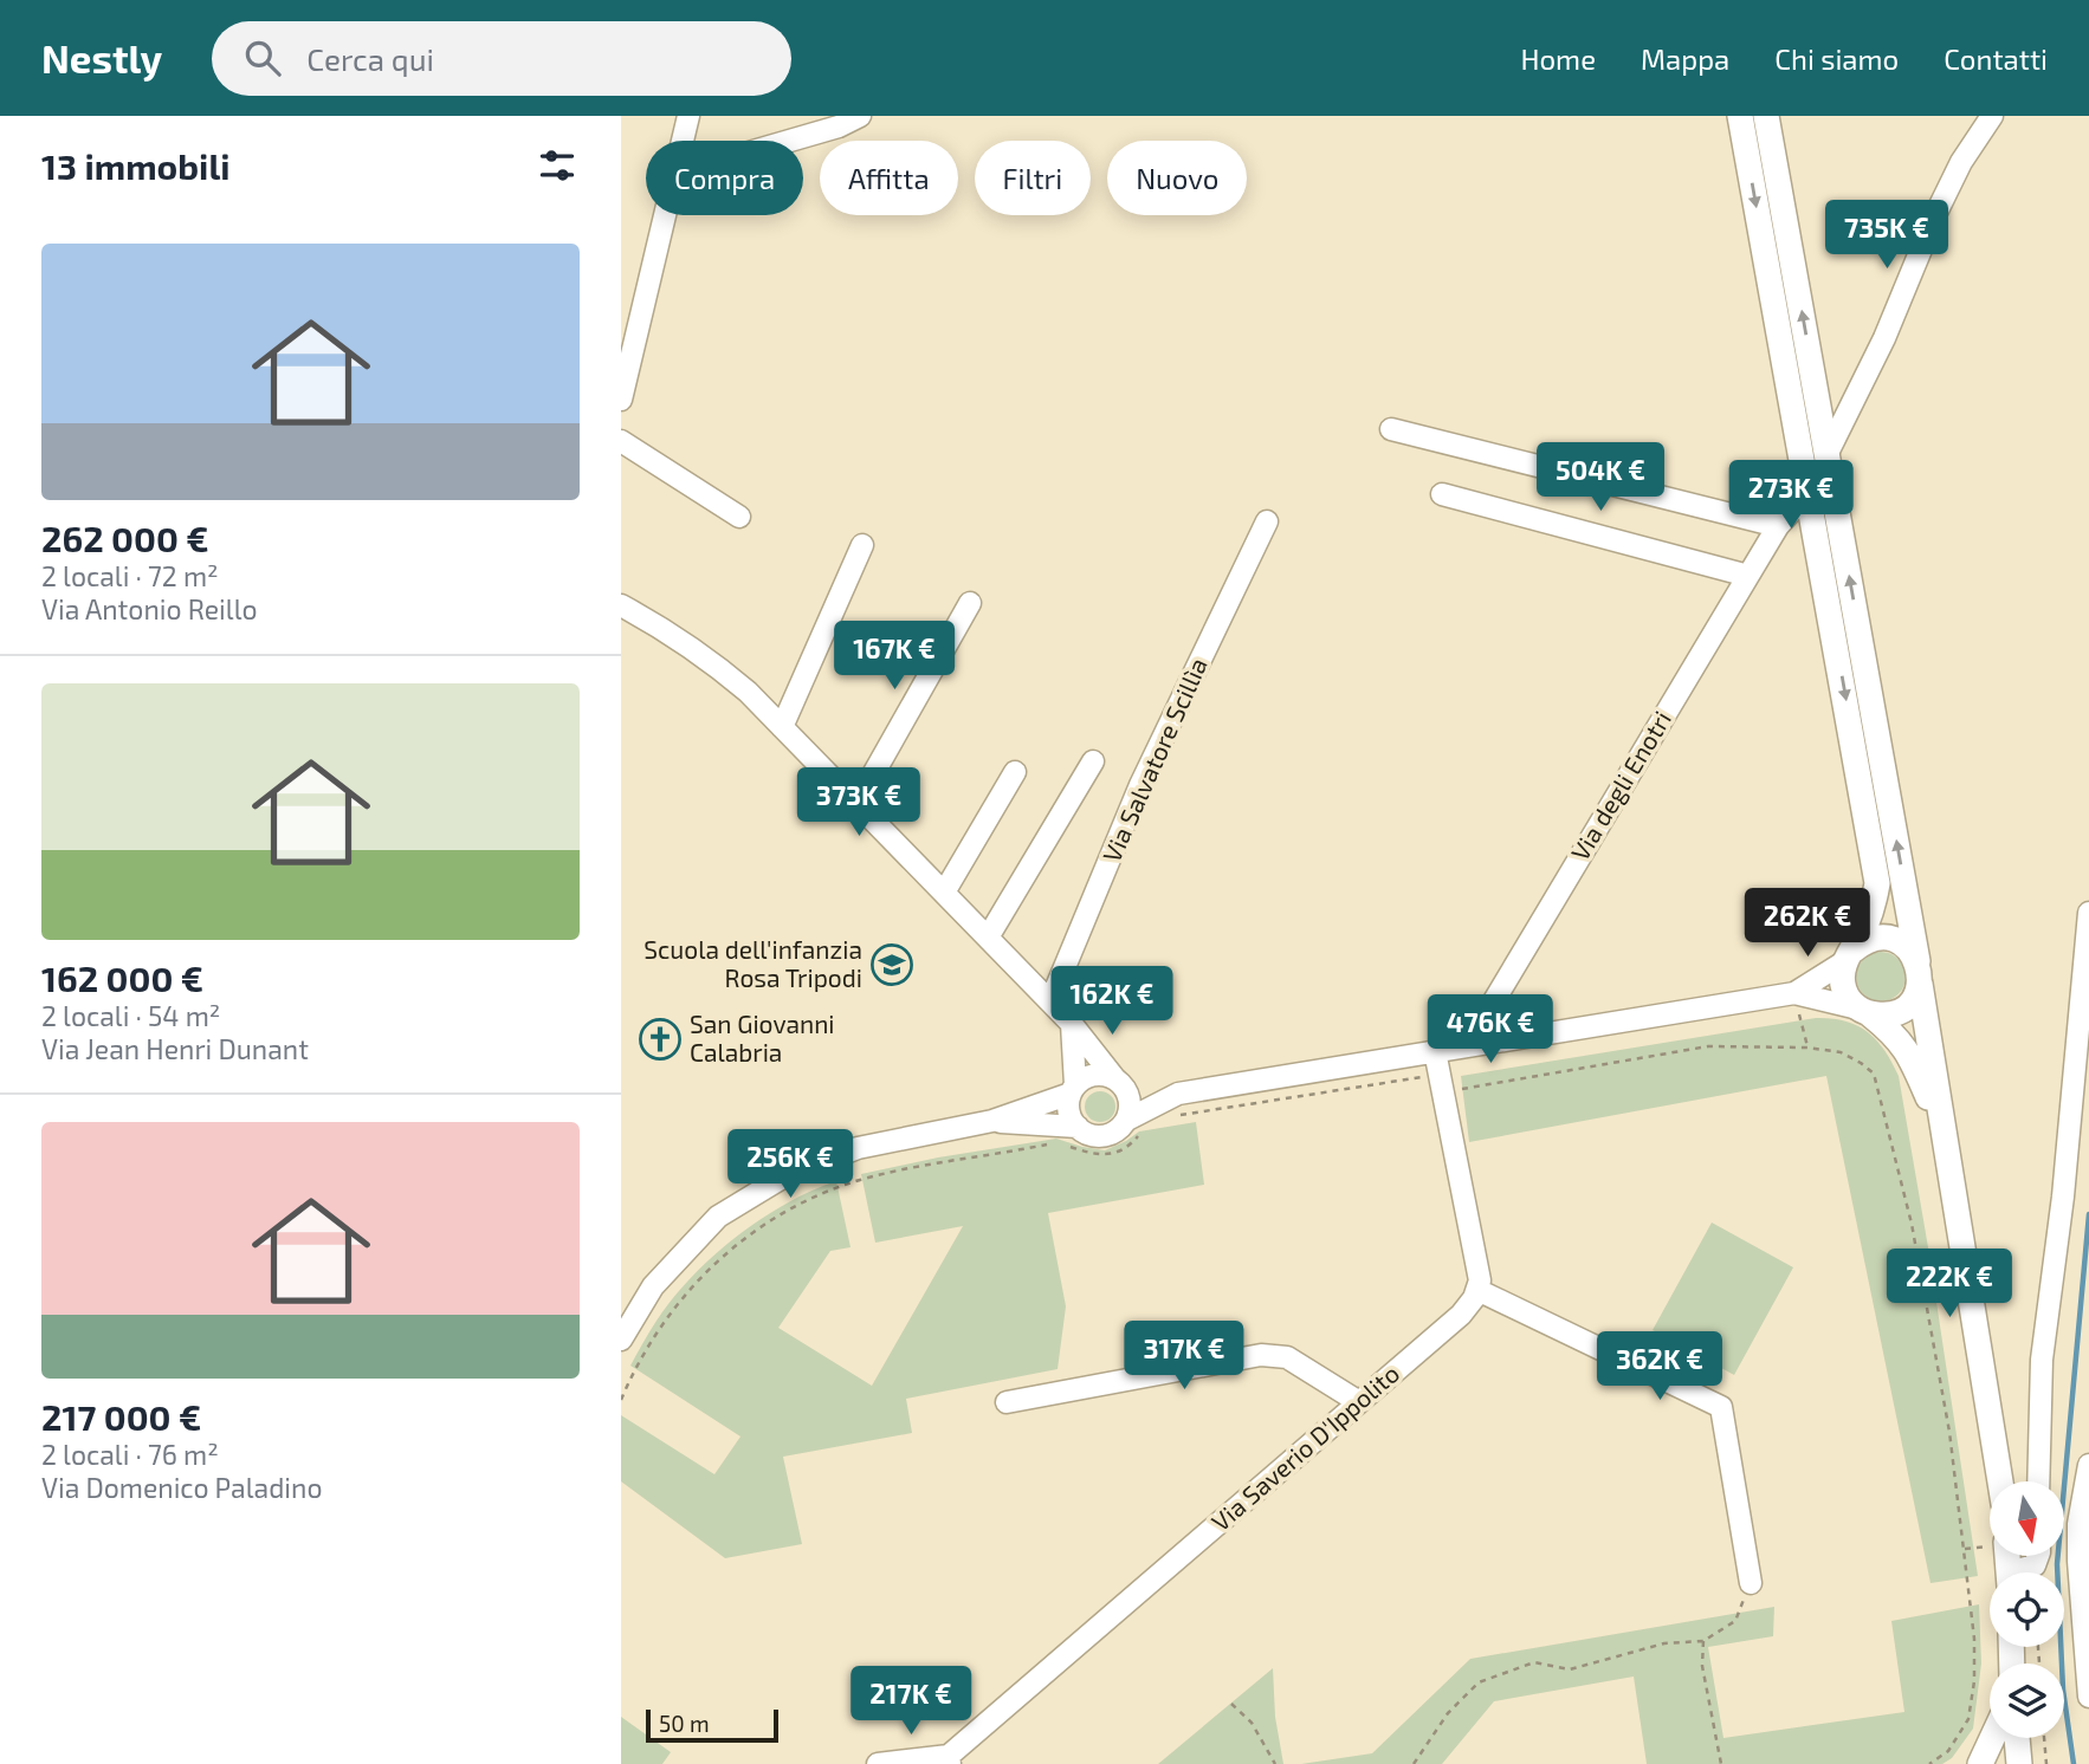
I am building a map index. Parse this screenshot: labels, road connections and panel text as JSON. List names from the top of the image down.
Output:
{
  "streets": {
    "street": ["Via Salvatore Scillìa", "Via degli Enotri", "Via Saverio D'Ippolito"]
  },
  "places": {
    "school or university": ["Scuola dell'infanzia Rosa Tripodi"],
    "church": ["San Giovanni Calabria"]
  },
  "scale_bar": "50 m",
  "north": "bottom",
  "page": {
    "header": "Nestly",
    "search": "Cerca qui",
    "nav": [
      "Home",
      "Mappa",
      "Chi siamo",
      "Contatti"
    ],
    "heading": "13 immobili",
    "chip": [
      "Compra",
      "Affitta",
      "Filtri",
      "Nuovo"
    ],
    "price": [
      "735K €",
      "504K €",
      "273K €",
      "167K €",
      "373K €",
      "262K €",
      "162K €",
      "476K €",
      "256K €",
      "222K €",
      "317K €",
      "362K €",
      "217K €"
    ],
    "list": [
      {
        "name": "262 000 €",
        "note": "2 locali · 72 m² · Via Antonio Reillo"
      },
      {
        "name": "162 000 €",
        "note": "2 locali · 54 m² · Via Jean Henri Dunant"
      },
      {
        "name": "217 000 €",
        "note": "2 locali · 76 m² · Via Domenico Paladino"
      }
    ],
    "scale": "50 m"
  }
}
